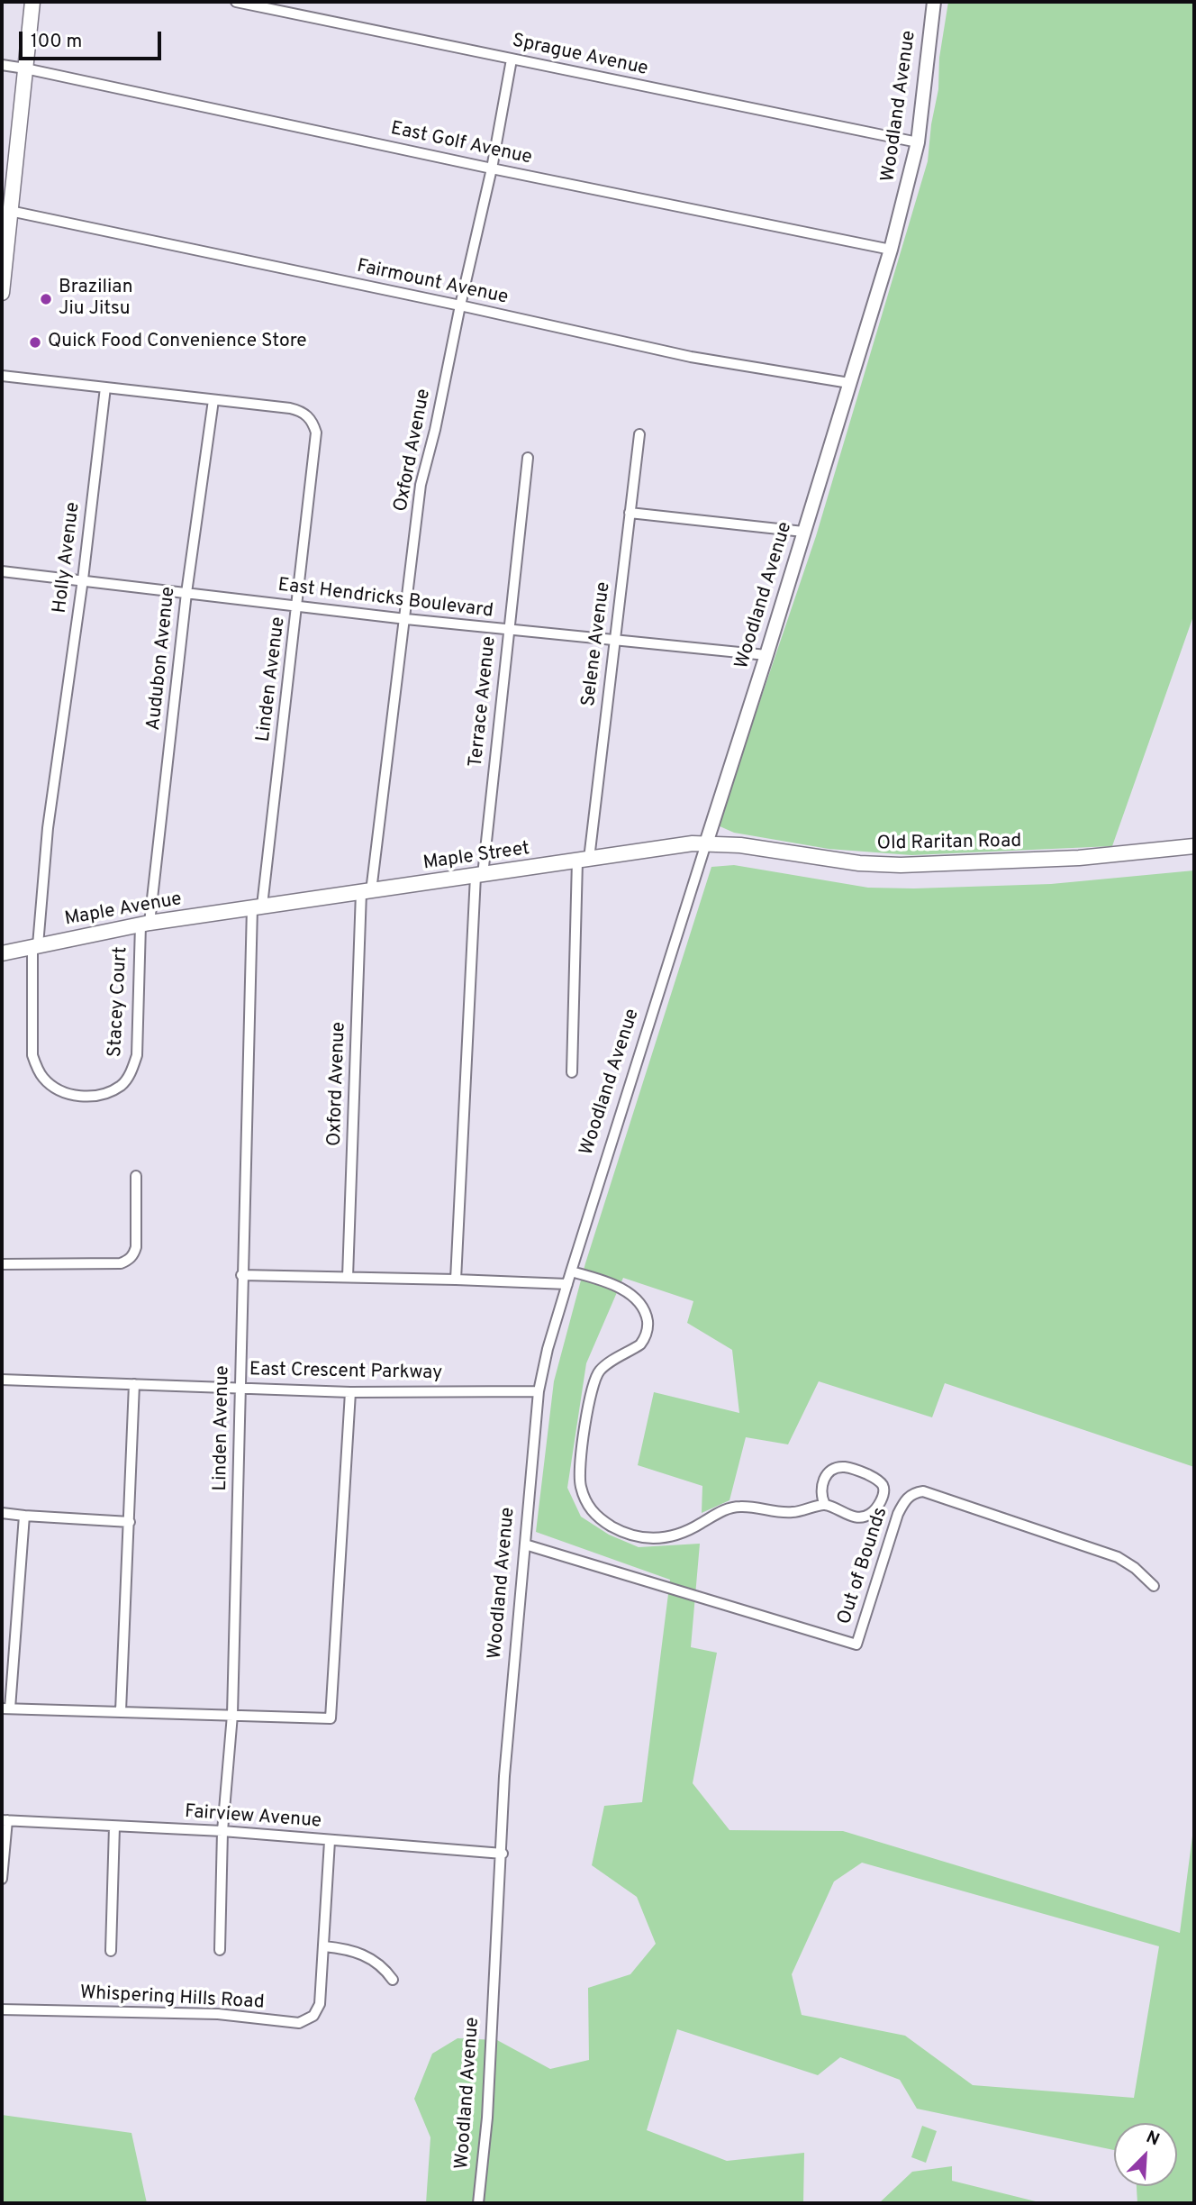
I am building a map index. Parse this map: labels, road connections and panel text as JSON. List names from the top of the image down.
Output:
{
  "streets": {
    "main road": ["Old Raritan Road", "Maple Street", "Maple Avenue"],
    "street": [
      "Sprague Avenue",
      "Woodland Avenue",
      "East Golf Avenue",
      "Fairmount Avenue",
      "Oxford Avenue",
      "Holly Avenue",
      "East Hendricks Boulevard",
      "Selene Avenue",
      "Audubon Avenue",
      "Linden Avenue",
      "Terrace Avenue",
      "Stacey Court",
      "East Crescent Parkway",
      "Out of Bounds",
      "Fairview Avenue",
      "Whispering Hills Road"
    ]
  },
  "crossings": [
    ["Sprague Avenue", "Woodland Avenue"],
    ["Sprague Avenue", "Oxford Avenue"],
    ["Woodland Avenue", "East Golf Avenue"],
    ["Woodland Avenue", "Fairmount Avenue"],
    ["Woodland Avenue", "East Hendricks Boulevard"],
    ["Woodland Avenue", "Old Raritan Road"],
    ["Woodland Avenue", "Maple Street"],
    ["Woodland Avenue", "East Crescent Parkway"],
    ["Woodland Avenue", "Out of Bounds"],
    ["Woodland Avenue", "Fairview Avenue"],
    ["East Golf Avenue", "Oxford Avenue"],
    ["Fairmount Avenue", "Oxford Avenue"],
    ["Oxford Avenue", "East Hendricks Boulevard"],
    ["Oxford Avenue", "Maple Street"],
    ["Holly Avenue", "East Hendricks Boulevard"],
    ["Holly Avenue", "Maple Avenue"],
    ["Holly Avenue", "Stacey Court"],
    ["East Hendricks Boulevard", "Selene Avenue"],
    ["East Hendricks Boulevard", "Audubon Avenue"],
    ["East Hendricks Boulevard", "Linden Avenue"],
    ["East Hendricks Boulevard", "Terrace Avenue"],
    ["Selene Avenue", "Maple Street"],
    ["Audubon Avenue", "Linden Avenue"],
    ["Audubon Avenue", "Maple Avenue"],
    ["Audubon Avenue", "Stacey Court"],
    ["Linden Avenue", "Maple Street"],
    ["Linden Avenue", "Maple Avenue"],
    ["Linden Avenue", "East Crescent Parkway"],
    ["Linden Avenue", "Fairview Avenue"],
    ["Terrace Avenue", "Maple Street"],
    ["Old Raritan Road", "Maple Street"],
    ["Maple Street", "Maple Avenue"],
    ["Maple Avenue", "Stacey Court"],
    ["Fairview Avenue", "Whispering Hills Road"]
  ],
  "places": ["Brazilian Jiu Jitsu", "Quick Food Convenience Store"],
  "scale_bar": "100 m",
  "north": "top right"
}
